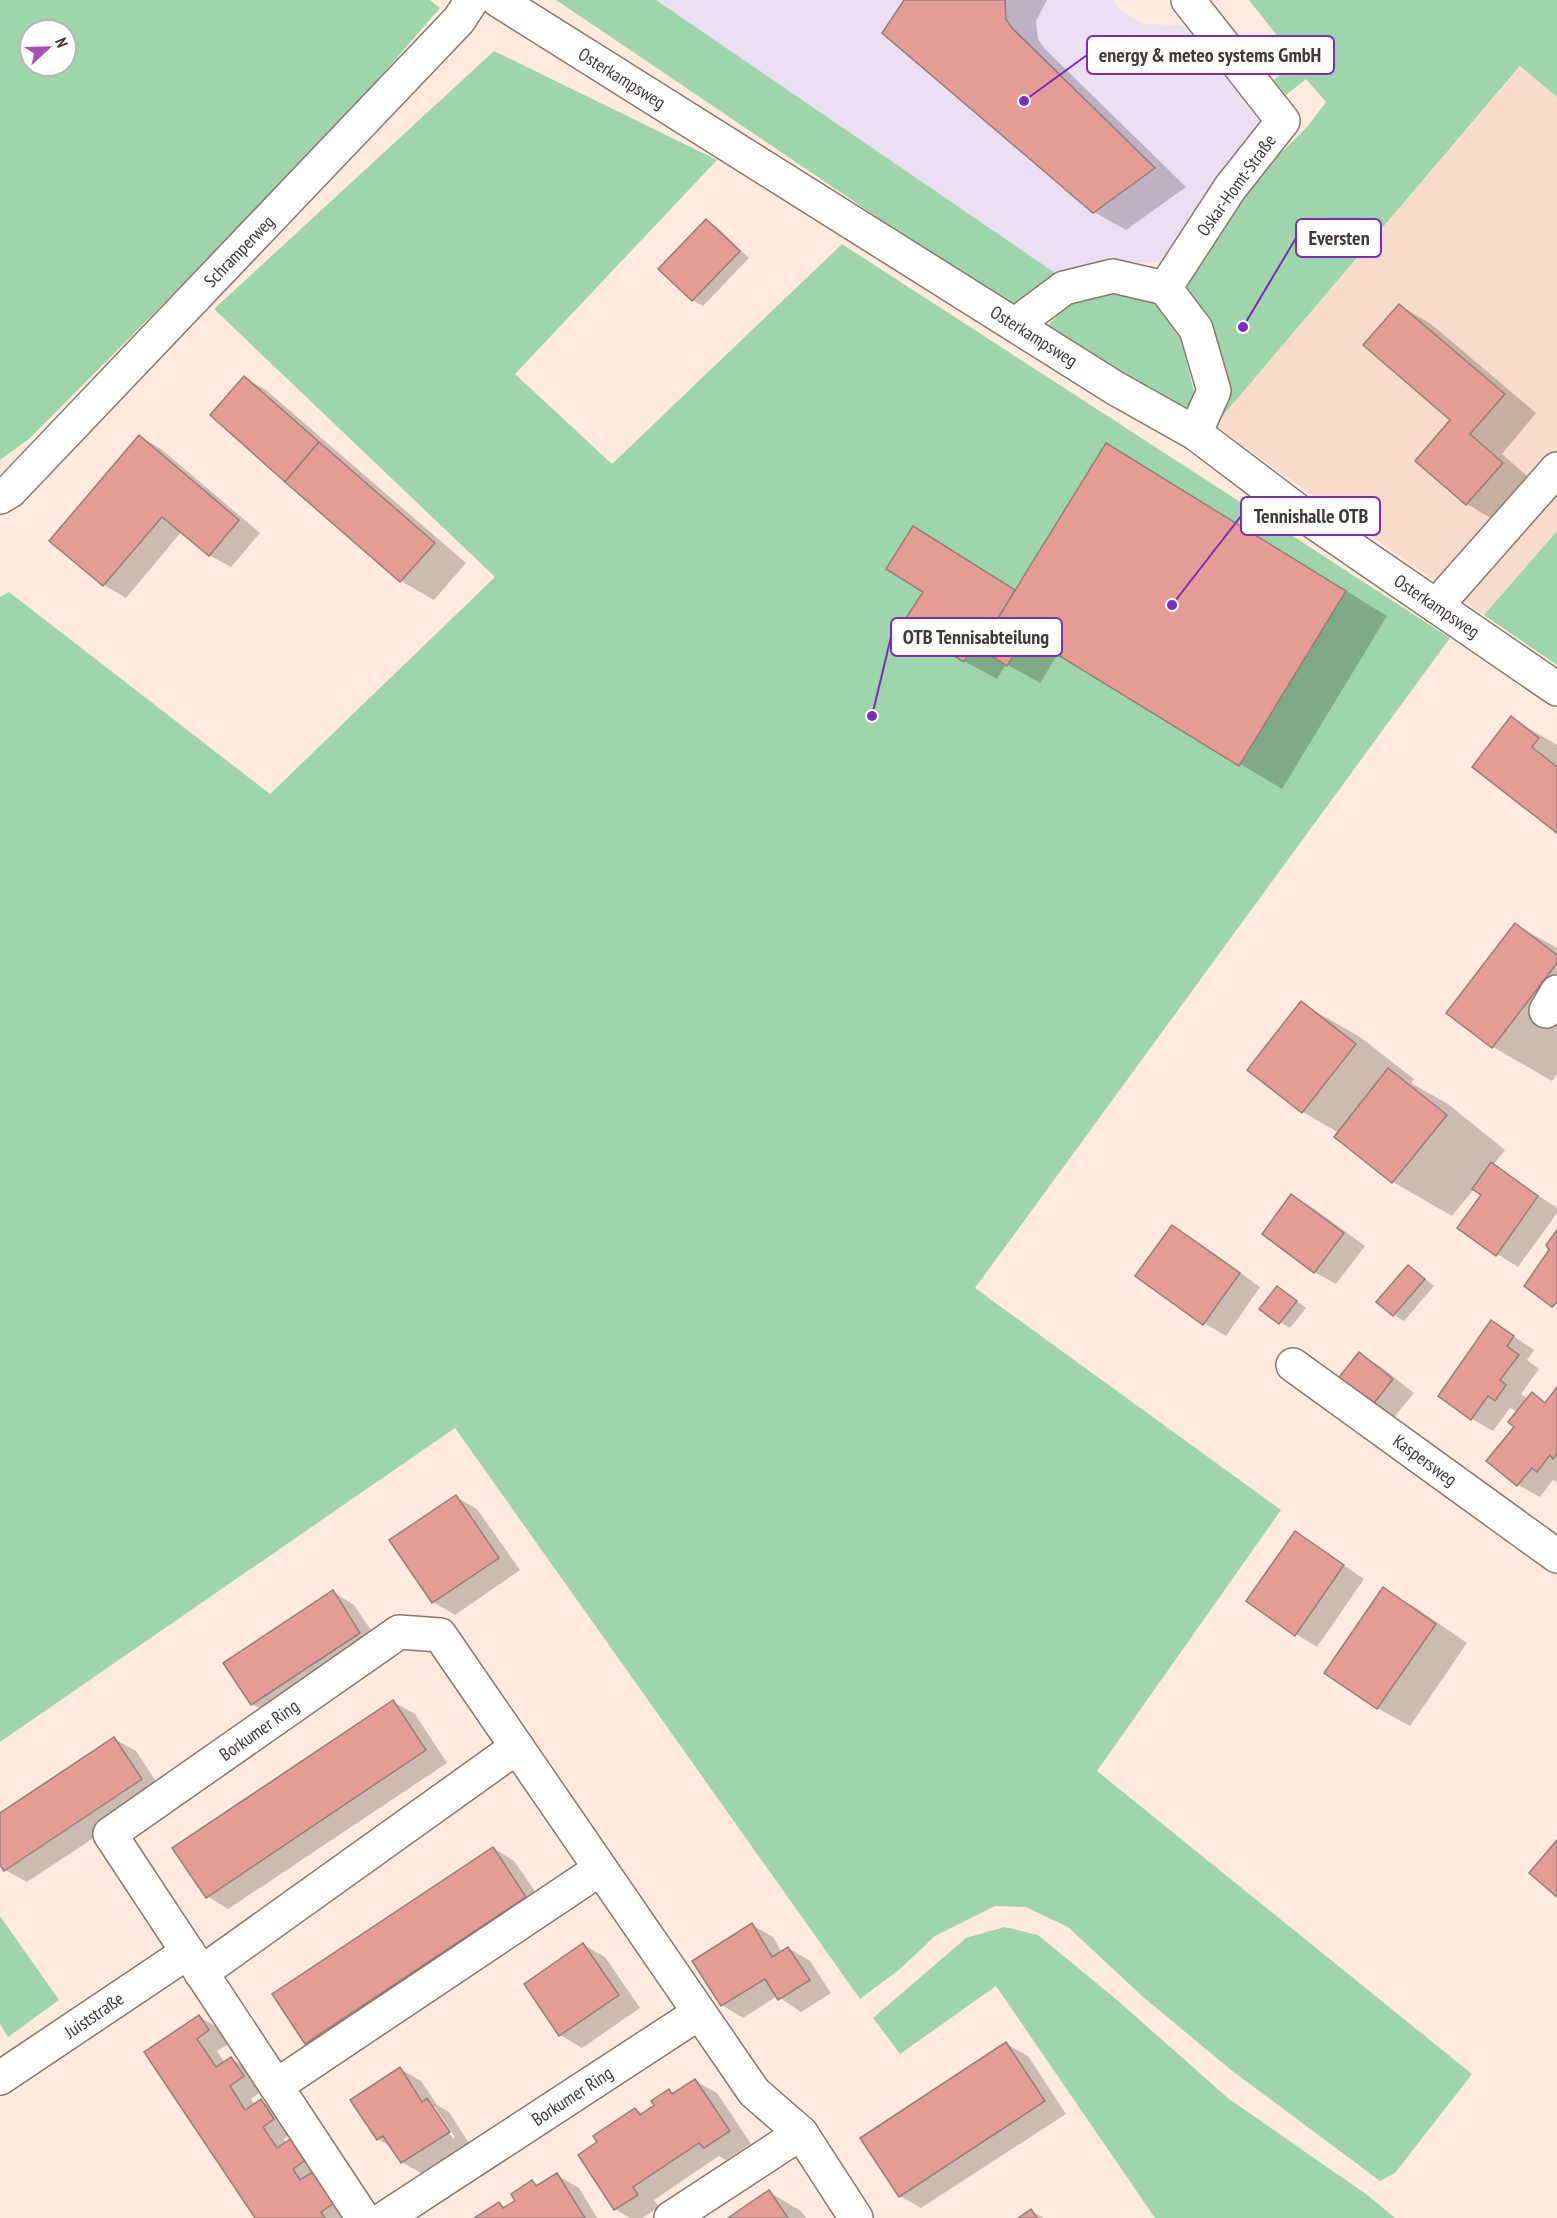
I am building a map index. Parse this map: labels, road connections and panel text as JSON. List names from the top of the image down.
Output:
{
  "streets": {
    "street": [
      "Osterkampsweg",
      "Oskar-Homt-Straße",
      "Schramperweg",
      "Kaspersweg",
      "Borkumer Ring",
      "Juiststraße"
    ]
  },
  "crossings": [
    ["Borkumer Ring", "Juiststraße"]
  ],
  "places": [
    "energy & meteo systems GmbH",
    "Eversten",
    "Tennishalle OTB",
    "OTB Tennisabteilung"
  ],
  "north": "right"
}
